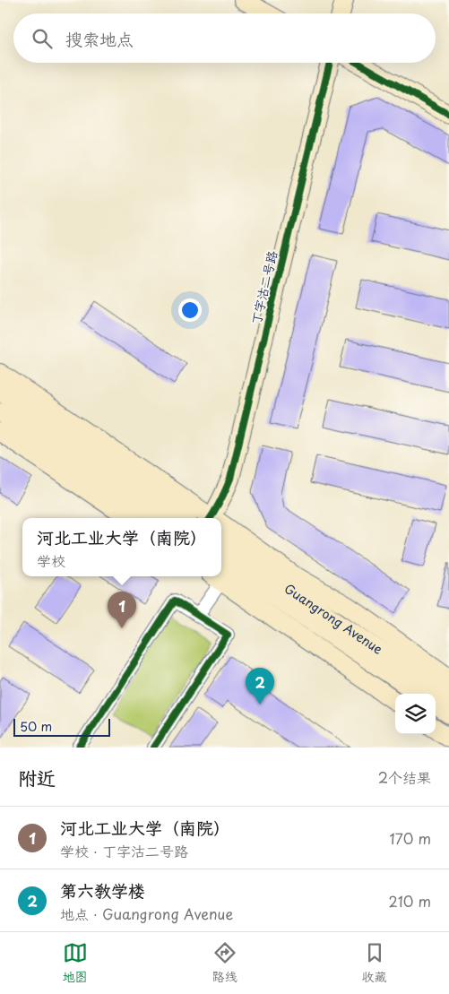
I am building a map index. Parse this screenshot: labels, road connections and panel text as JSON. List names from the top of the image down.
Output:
{
  "streets": {
    "main road": ["丁字沽二号路", "Guangrong Avenue"]
  },
  "scale_bar": "50 m",
  "page": {
    "search": "搜索地点",
    "popup": ["河北工业大学（南院）", "学校"],
    "pins": ["1", "2"],
    "scale": "50 m",
    "heading": ["附近", "2个结果"],
    "list": [
      {
        "mark": "1",
        "name": "河北工业大学（南院）",
        "note": "学校 · 丁字沽二号路",
        "value": "170 m"
      },
      {
        "mark": "2",
        "name": "第六教学楼",
        "note": "地点 · Guangrong Avenue",
        "value": "210 m"
      }
    ],
    "nav": ["地图", "路线", "收藏"]
  }
}
